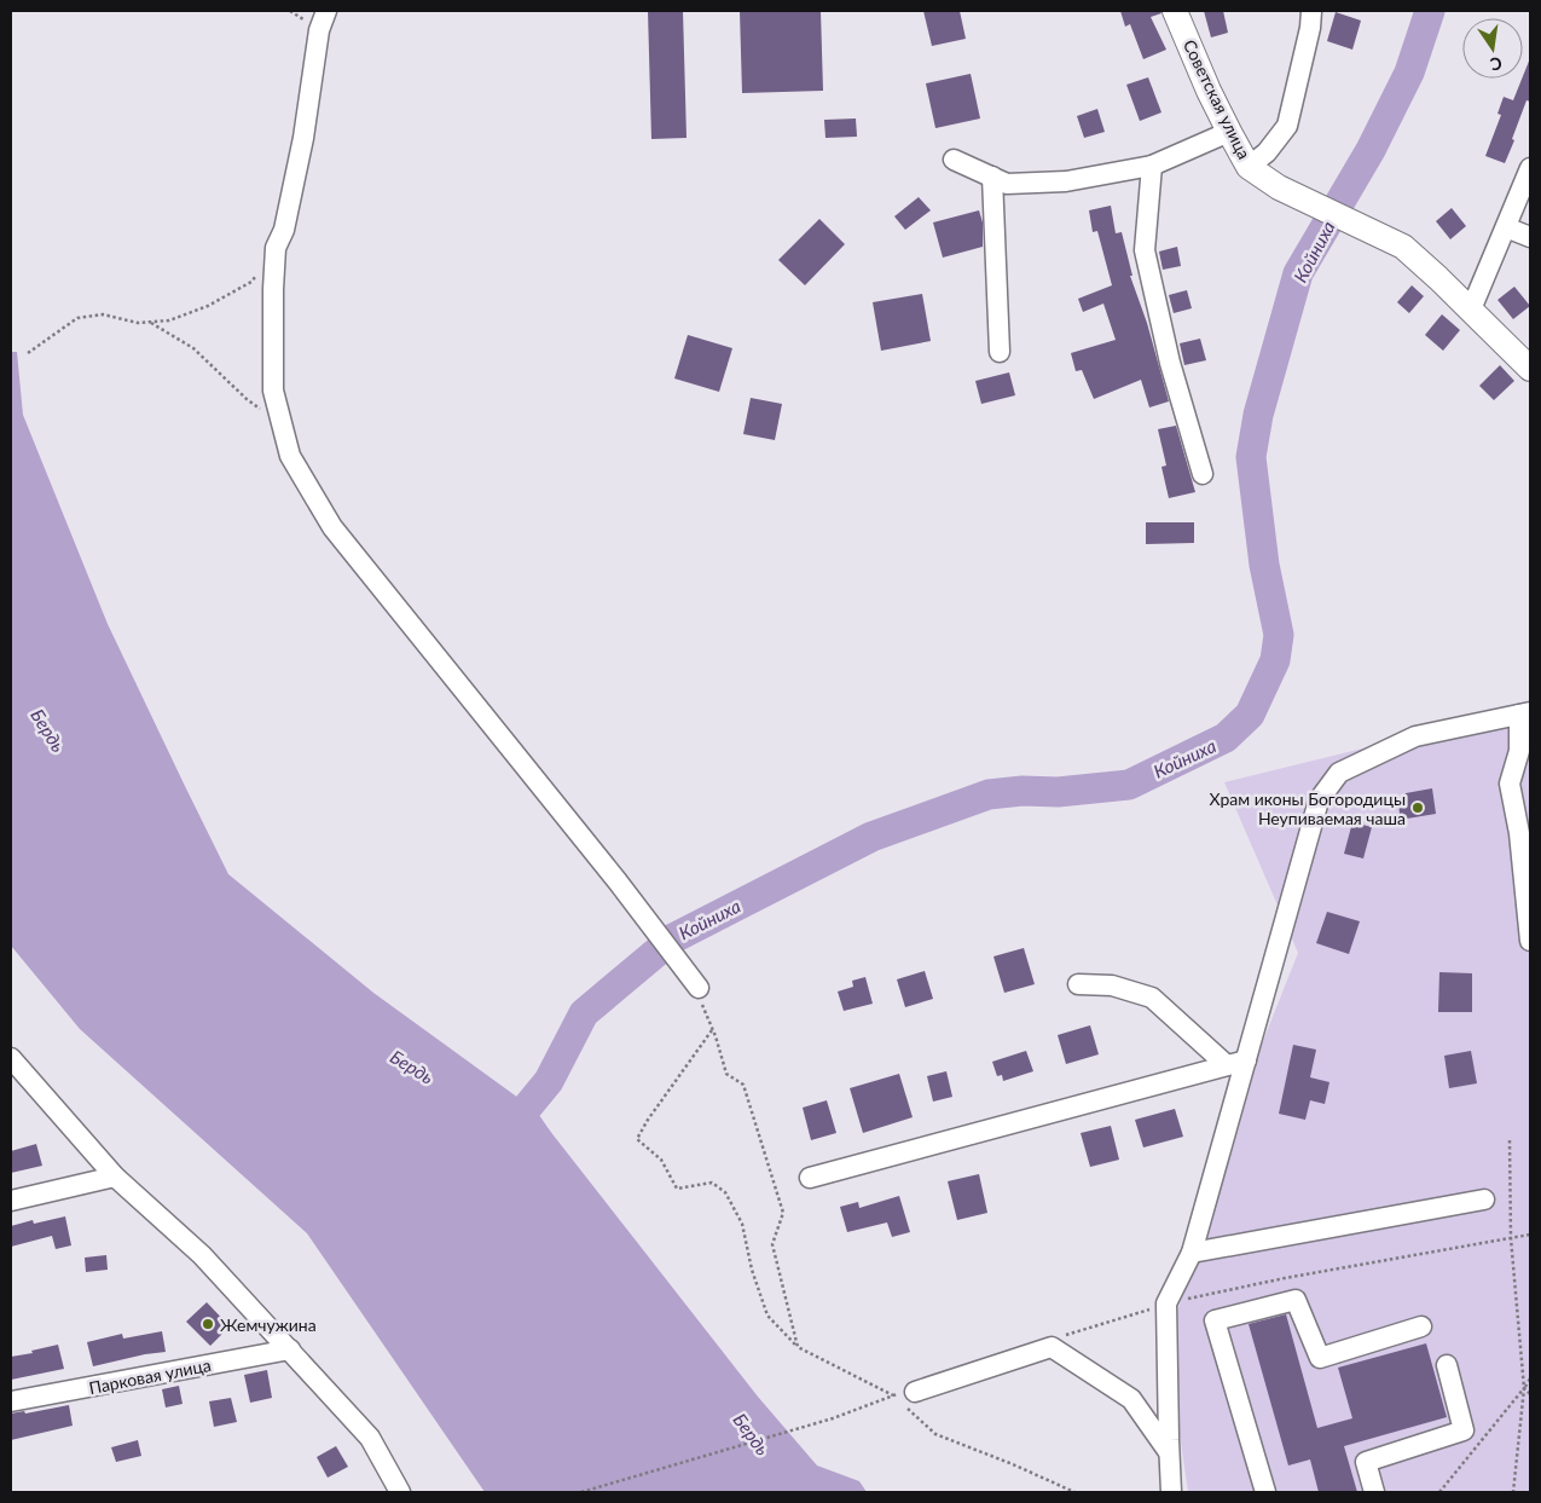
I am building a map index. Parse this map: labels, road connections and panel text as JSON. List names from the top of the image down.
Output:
{
  "streets": {
    "main road": ["Советская улица"],
    "street": ["Парковая улица"]
  },
  "water": ["Койниха", "Бердь"],
  "places": ["Храм иконы Богородицы Неупиваемая чаша", "Жемчужина"],
  "north": "bottom"
}
